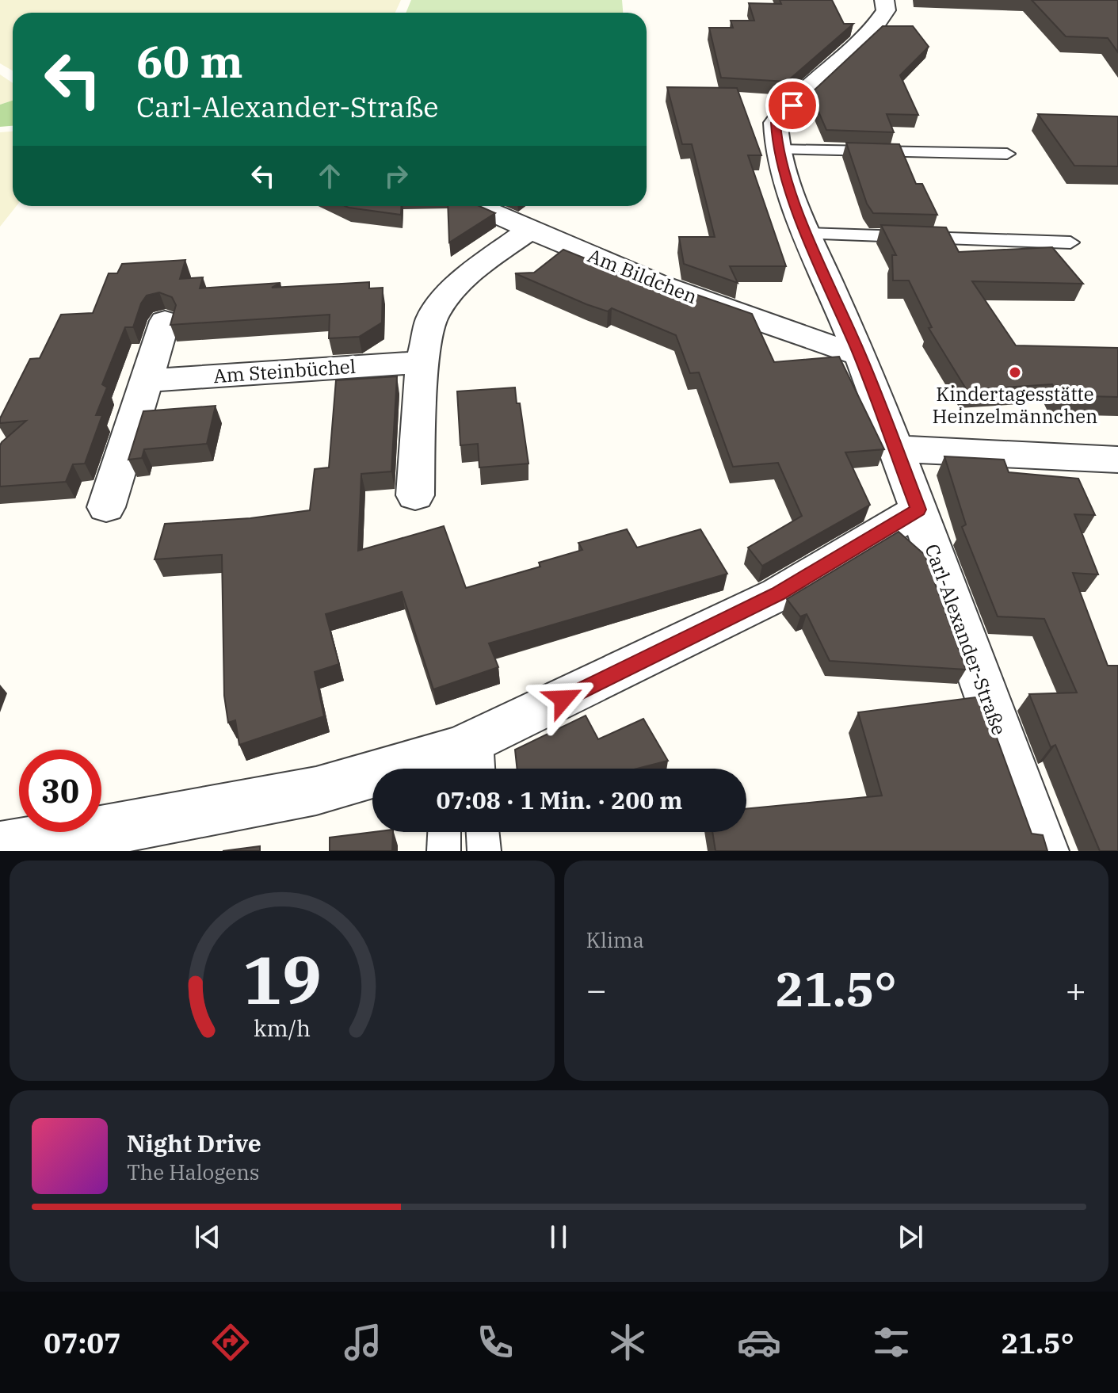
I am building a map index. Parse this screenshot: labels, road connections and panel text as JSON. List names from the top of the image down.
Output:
{
  "streets": {
    "street": ["Am Bildchen", "Am Steinbüchel", "Carl-Alexander-Straße"]
  },
  "crossings": [
    ["Am Bildchen", "Carl-Alexander-Straße"]
  ],
  "places": ["Kindertagesstätte Heinzelmännchen"],
  "page": {
    "turn": ["60 m", "Carl-Alexander-Straße"],
    "limit": "30",
    "trip": "07:08 · 1 Min. · 200 m",
    "tile": "Klima",
    "heat": ["−", "21.5°", "+"],
    "song": ["Night Drive", "The Halogens"],
    "tabs": ["07:07", "21.5°"],
    "gauge": ["19", "km/h"]
  }
}
